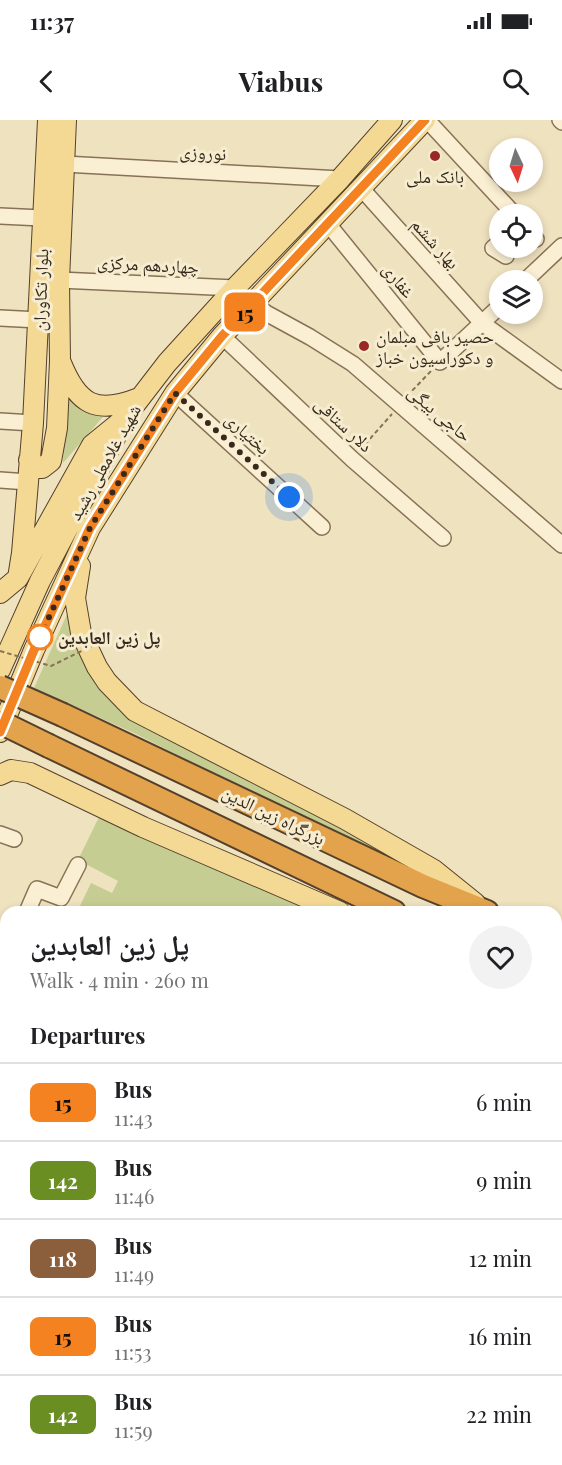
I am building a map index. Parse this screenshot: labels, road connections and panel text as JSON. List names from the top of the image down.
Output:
{
  "streets": {
    "highway": ["بزرگراه زین الدین"],
    "main road": ["بلوار تکاوران", "شهید غلامعلی رشید"],
    "street": [
      "نوروزی",
      "بهار ششم",
      "چهاردهم مرکزی",
      "غفاری",
      "حاجی بیگی",
      "دلار ستاقی",
      "بختیاری"
    ]
  },
  "crossings": [
    ["نوروزی", "بلوار تکاوران"],
    ["نوروزی", "شهید غلامعلی رشید"],
    ["بهار ششم", "شهید غلامعلی رشید"],
    ["چهاردهم مرکزی", "بلوار تکاوران"],
    ["چهاردهم مرکزی", "شهید غلامعلی رشید"],
    ["غفاری", "شهید غلامعلی رشید"],
    ["حاجی بیگی", "شهید غلامعلی رشید"],
    ["دلار ستاقی", "شهید غلامعلی رشید"],
    ["بختیاری", "شهید غلامعلی رشید"]
  ],
  "places": ["بانک ملی", "حصیر بافی مبلمان و دکوراسیون خباز", "پل زین العابدین"],
  "lines": ["bus line 15"],
  "north": "bottom",
  "page": {
    "status": "11:37",
    "header": "Viabus",
    "on_map": "15",
    "heading": [
      ["پل زین العابدین", "Walk · 4 min · 260 m"],
      "Departures"
    ],
    "list": [
      {
        "mark": "15",
        "name": "Bus",
        "note": "11:43",
        "value": "6 min"
      },
      {
        "mark": "142",
        "name": "Bus",
        "note": "11:46",
        "value": "9 min"
      },
      {
        "mark": "118",
        "name": "Bus",
        "note": "11:49",
        "value": "12 min"
      },
      {
        "mark": "15",
        "name": "Bus",
        "note": "11:53",
        "value": "16 min"
      },
      {
        "mark": "142",
        "name": "Bus",
        "note": "11:59",
        "value": "22 min"
      }
    ]
  }
}
